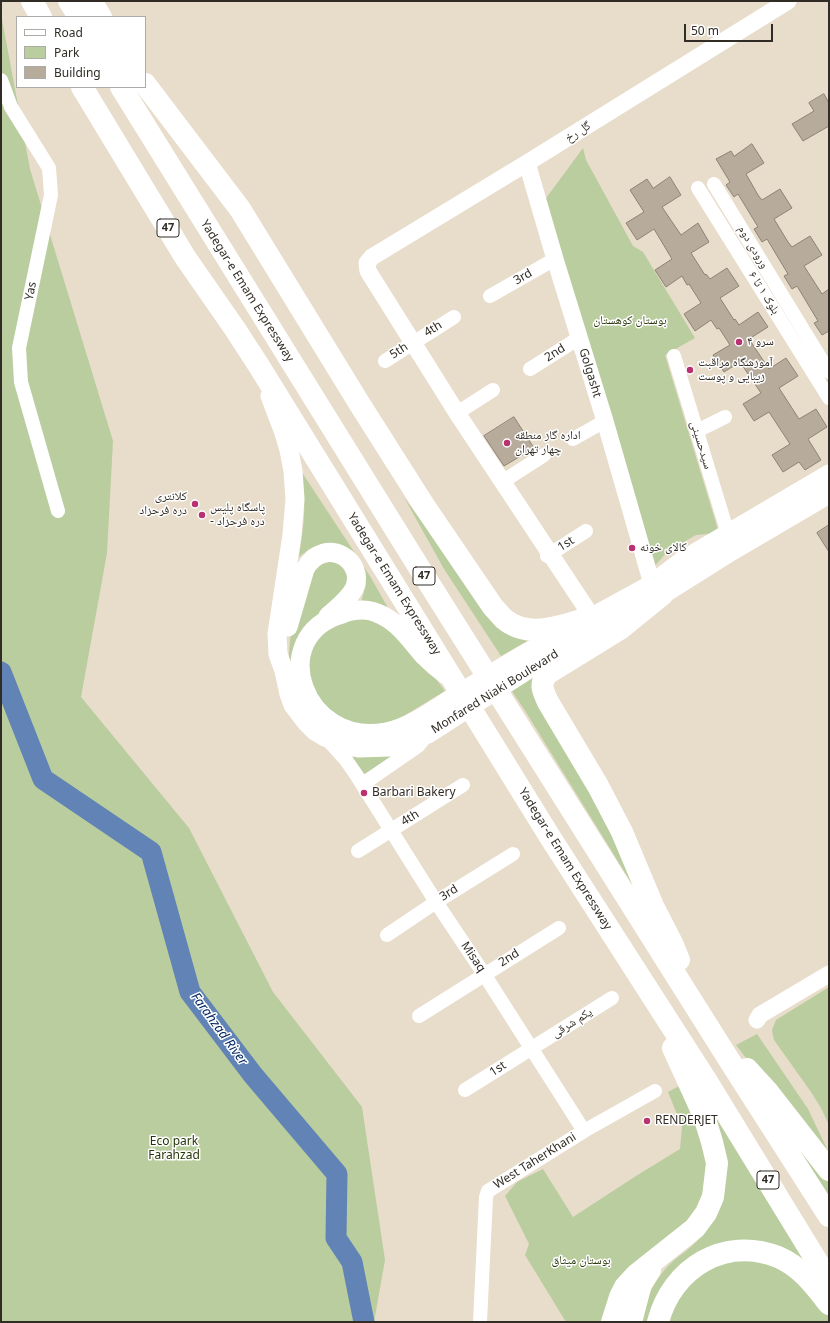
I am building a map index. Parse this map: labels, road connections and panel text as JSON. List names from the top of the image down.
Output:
{
  "streets": {
    "highway": ["47", "Yadegar-e Emam Expressway"],
    "main road": ["Monfared Niaki Boulevard"],
    "street": [
      "گل رخ",
      "ورودی دوم",
      "3rd",
      "Yas",
      "بلوک ۱ تا ۶",
      "4th",
      "5th",
      "2nd",
      "Golgasht",
      "سیدحسینی",
      "1st",
      "Misaq",
      "یکم شرقی",
      "West TaherKhani"
    ]
  },
  "crossings": [
    ["گل رخ", "4th"],
    ["گل رخ", "5th"],
    ["گل رخ", "Golgasht"],
    ["3rd", "Golgasht"],
    ["3rd", "Misaq"],
    ["Yadegar-e Emam Expressway", "Monfared Niaki Boulevard"],
    ["4th", "5th"],
    ["4th", "Misaq"],
    ["2nd", "Golgasht"],
    ["2nd", "Misaq"],
    ["Golgasht", "Monfared Niaki Boulevard"],
    ["سیدحسینی", "Monfared Niaki Boulevard"],
    ["1st", "Misaq"],
    ["1st", "یکم شرقی"],
    ["Monfared Niaki Boulevard", "Misaq"],
    ["Misaq", "یکم شرقی"],
    ["Misaq", "West TaherKhani"]
  ],
  "water": ["Farahzad River"],
  "parks": ["بوستان کوهستان", "Eco park Farahzad", "بوستان میثاق"],
  "places": [
    "سرو ۴",
    "آموزشگاه مراقبت زیبایی و پوست",
    "اداره گاز منطقه چهار تهران",
    "کلانتری دره فرحزاد",
    "پاسگاه پلیس - دره فرحزاد",
    "کالای خونه",
    "Barbari Bakery",
    "RENDERJET"
  ],
  "legend": ["Road", "Park", "Building"],
  "scale_bar": "50 m"
}
